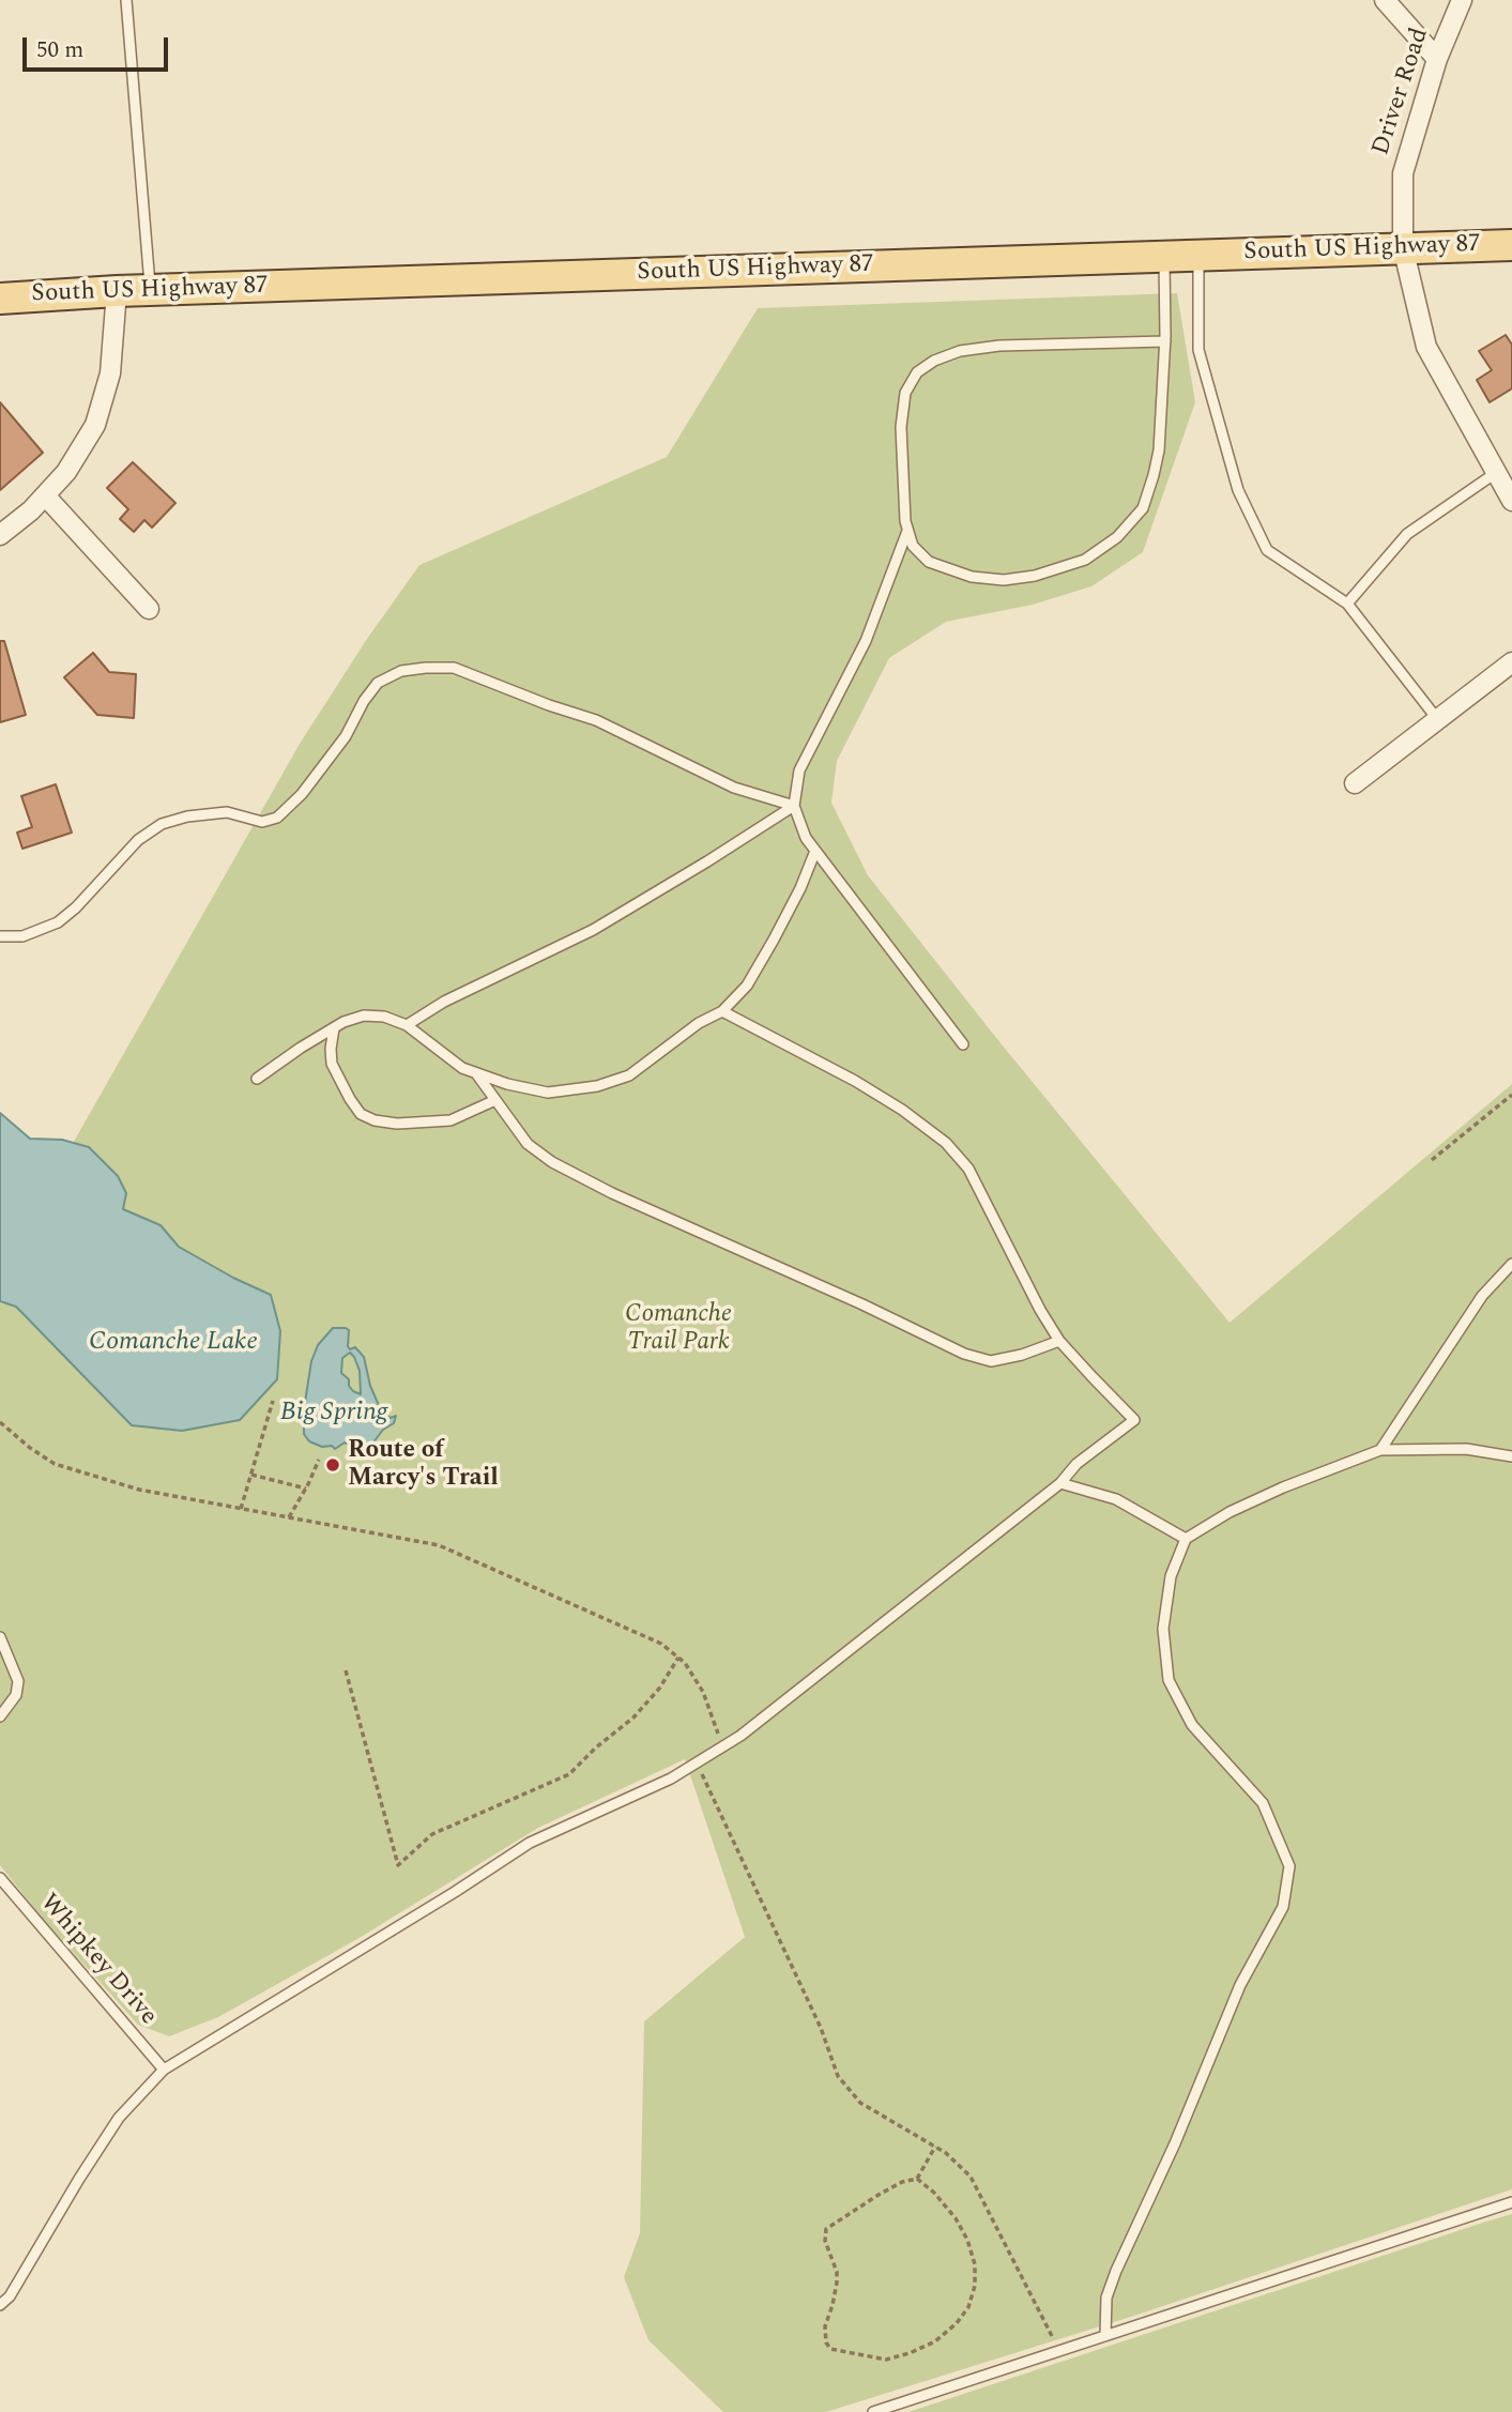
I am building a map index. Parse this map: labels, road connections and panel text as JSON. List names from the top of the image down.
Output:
{
  "streets": {
    "main road": ["South US Highway 87"],
    "street": ["Driver Road"],
    "lane": ["Whipkey Drive"]
  },
  "crossings": [
    ["Driver Road", "South US Highway 87"]
  ],
  "water": ["Comanche Lake", "Big Spring"],
  "parks": ["Comanche Trail Park"],
  "places": ["Route of Marcy's Trail"],
  "scale_bar": "50 m"
}
